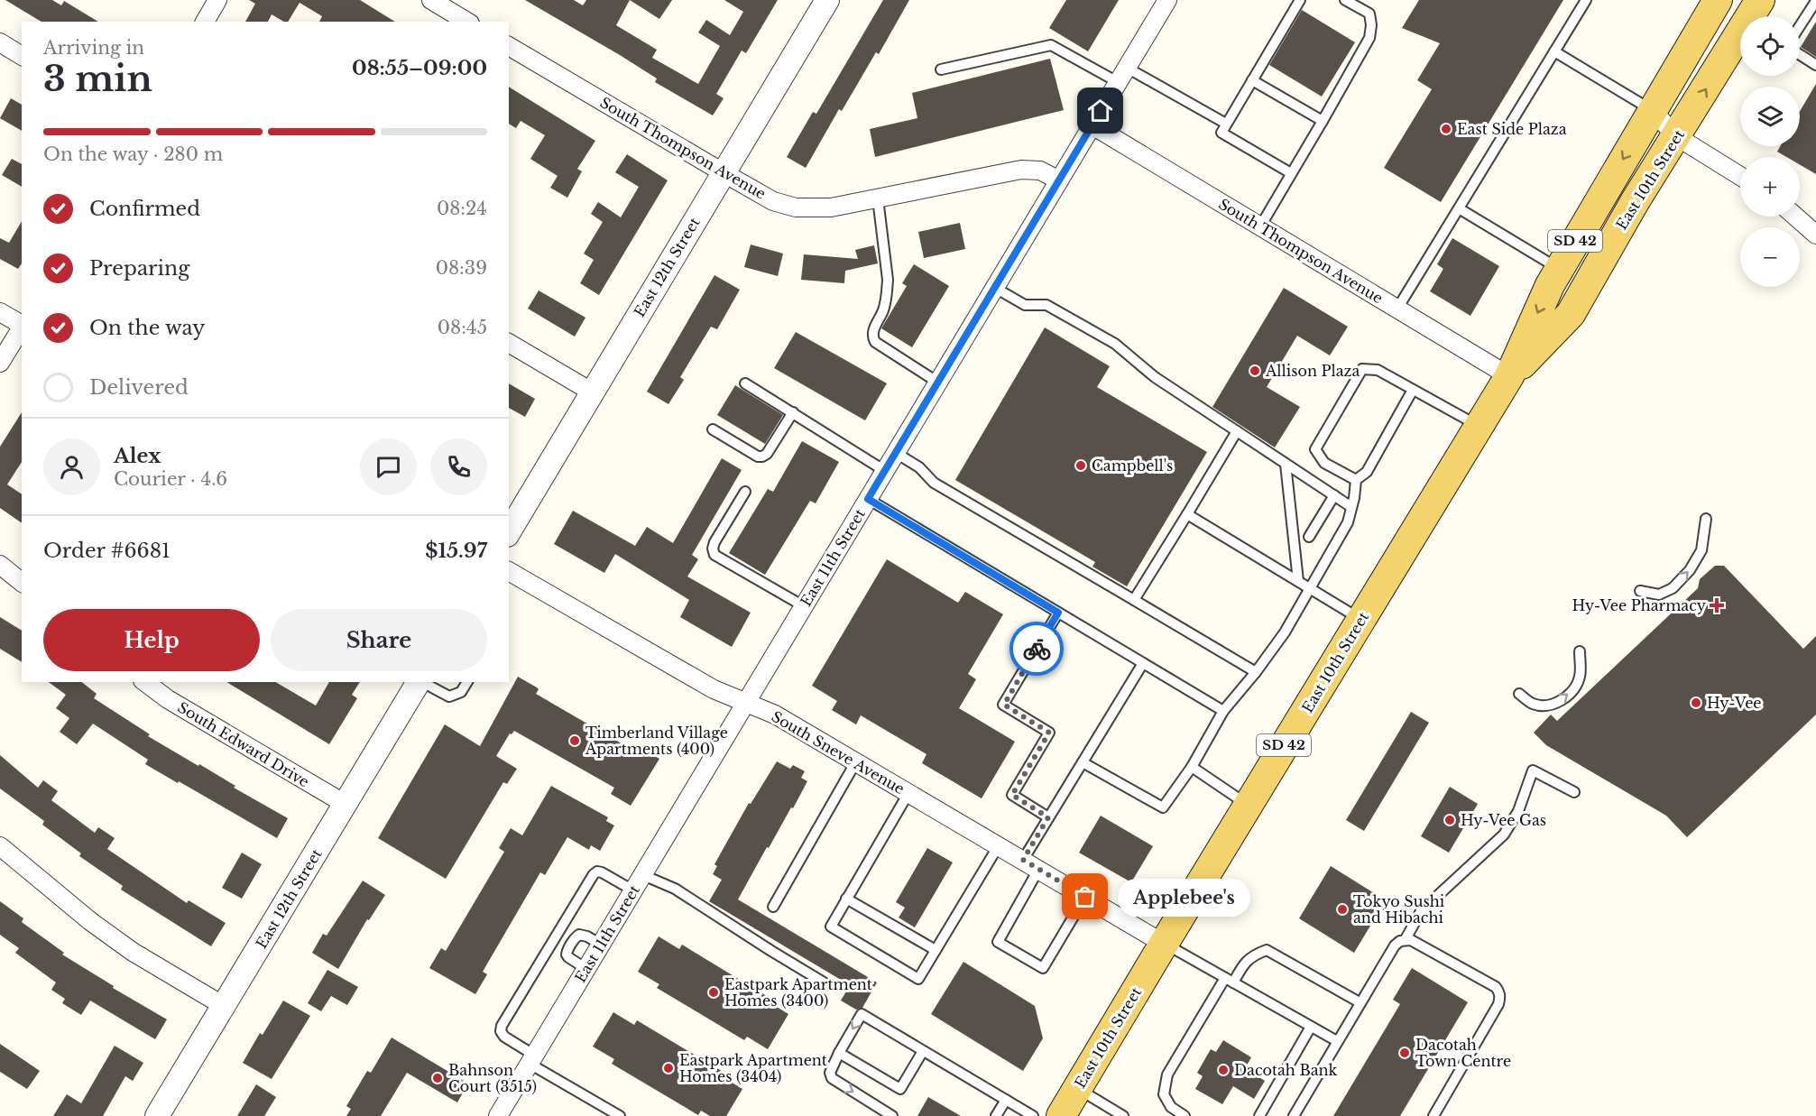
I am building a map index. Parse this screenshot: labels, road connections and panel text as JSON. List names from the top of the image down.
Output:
{
  "streets": {
    "main road": ["East 10th Street", "SD 42"],
    "street": [
      "South Thompson Avenue",
      "East 12th Street",
      "East 11th Street",
      "South Edward Drive",
      "South Sneve Avenue"
    ]
  },
  "crossings": [
    ["South Thompson Avenue", "East 10th Street"],
    ["South Thompson Avenue", "East 12th Street"],
    ["South Thompson Avenue", "East 11th Street"],
    ["East 10th Street", "South Sneve Avenue"],
    ["East 12th Street", "South Edward Drive"],
    ["East 11th Street", "South Sneve Avenue"]
  ],
  "places": {
    "other": [
      "East Side Plaza",
      "Allison Plaza",
      "Campbell's",
      "Hy-Vee",
      "Timberland Village Apartments (400)",
      "Hy-Vee Gas",
      "Applebee's",
      "Tokyo Sushi and Hibachi",
      "Eastpark Apartment Homes (3400)",
      "Dacotah Town Centre",
      "Eastpark Apartment Homes (3404)",
      "Dacotah Bank",
      "Bahnson Court (3515)"
    ],
    "health": ["Hy-Vee Pharmacy"]
  },
  "page": {
    "map_buttons": ["+", "−"],
    "heading": ["3 min", "Arriving in", "08:55–09:00"],
    "panel": [
      "Alex",
      "Courier · 4.6",
      "Order #6681",
      "$15.97"
    ],
    "bar": "On the way · 280 m",
    "list": [
      ["Confirmed", "08:24"],
      ["Preparing", "08:39"],
      ["On the way", "08:45"],
      "Delivered"
    ],
    "buttons": ["Help", "Share"],
    "bubble": "Applebee's"
  }
}
